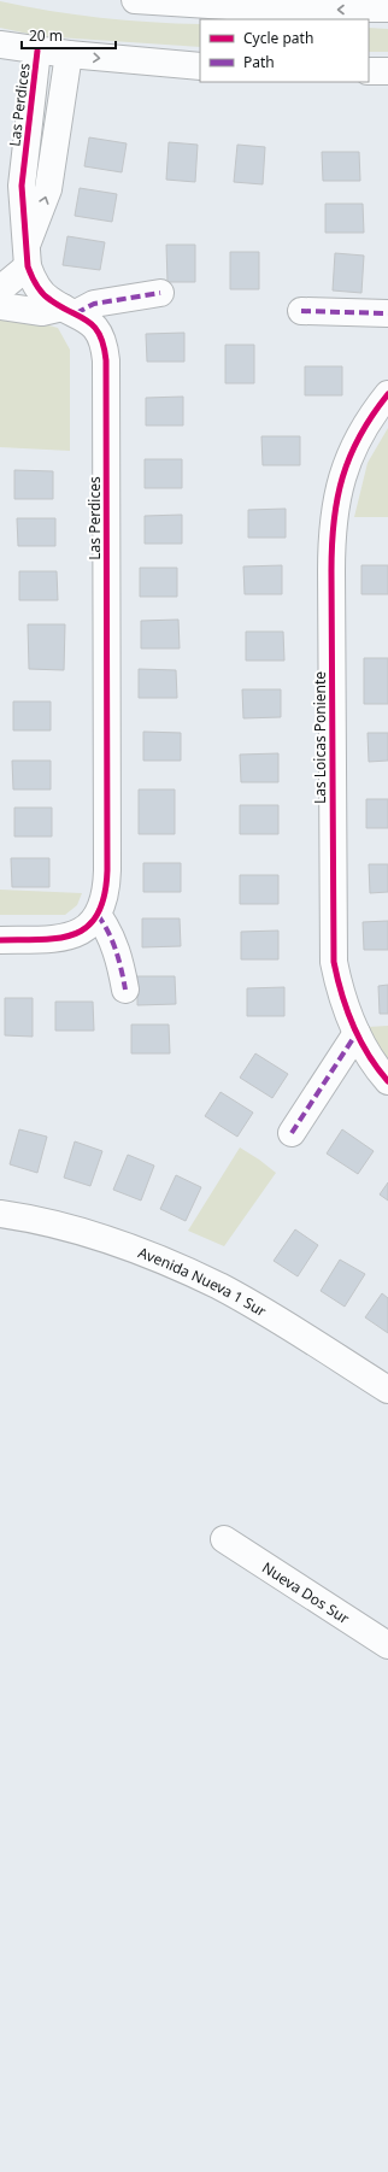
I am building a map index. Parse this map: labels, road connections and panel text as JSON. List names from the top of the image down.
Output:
{
  "streets": {
    "street": [
      "Las Perdices",
      "Las Loicas Poniente",
      "Avenida Nueva 1 Sur",
      "Nueva Dos Sur"
    ]
  },
  "legend": ["Cycle path", "Path"],
  "scale_bar": "20 m"
}
